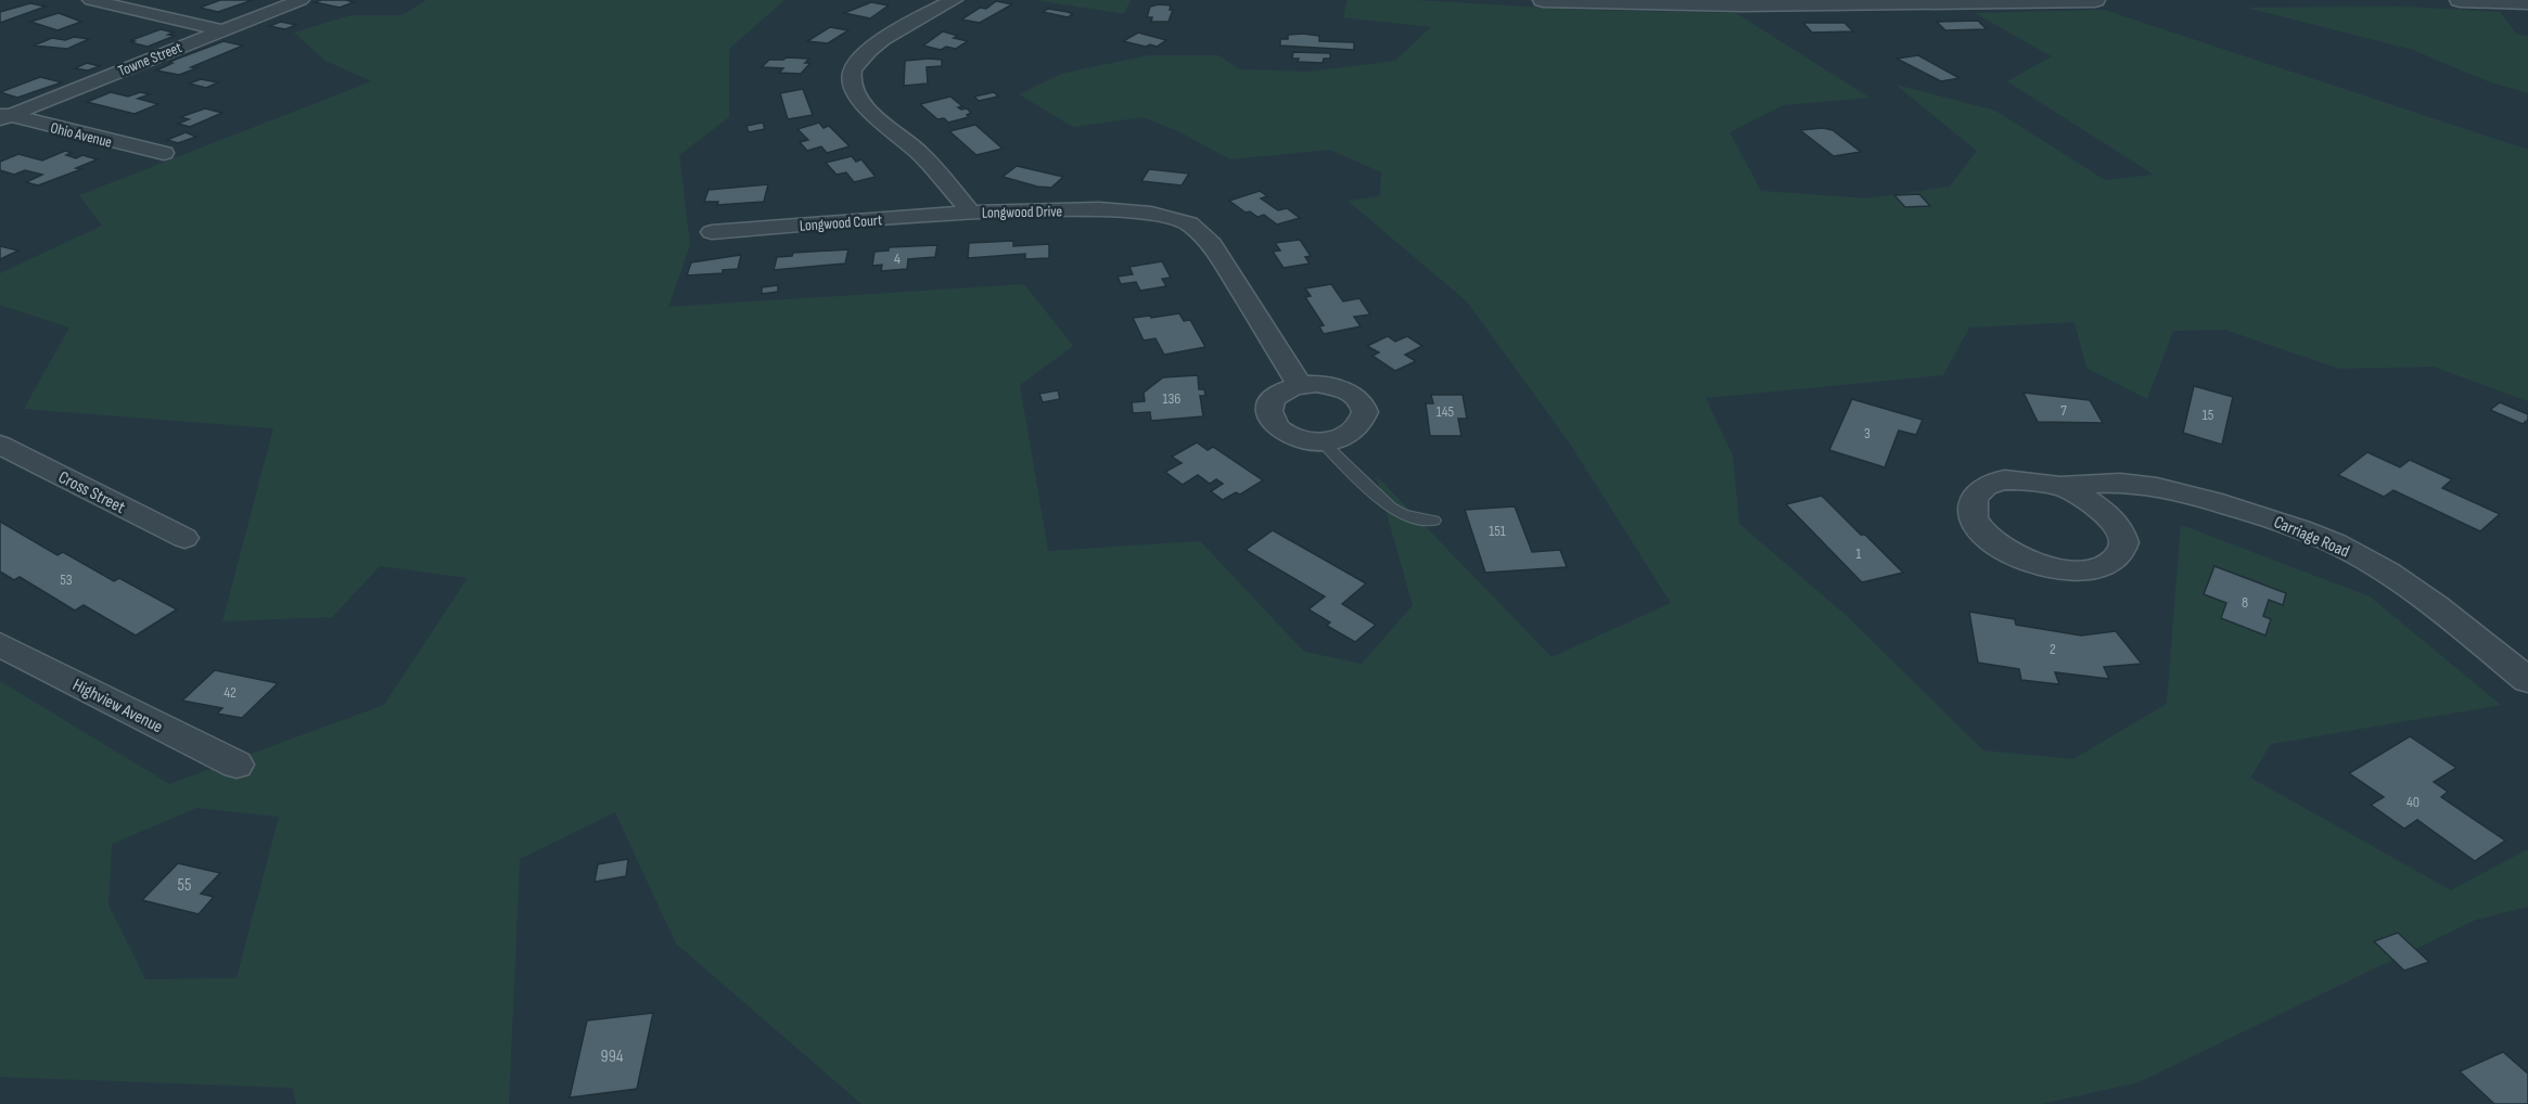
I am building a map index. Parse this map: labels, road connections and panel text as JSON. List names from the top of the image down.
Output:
{
  "streets": {
    "street": [
      "Towne Street",
      "Ohio Avenue",
      "Longwood Drive",
      "Longwood Court",
      "Cross Street",
      "Carriage Road",
      "Highview Avenue"
    ]
  },
  "crossings": [
    ["Towne Street", "Ohio Avenue"],
    ["Longwood Drive", "Longwood Court"]
  ],
  "house_numbers": [
    "4",
    "136",
    "7",
    "145",
    "15",
    "3",
    "151",
    "1",
    "53",
    "8",
    "2",
    "42",
    "40",
    "55",
    "994"
  ]
}
